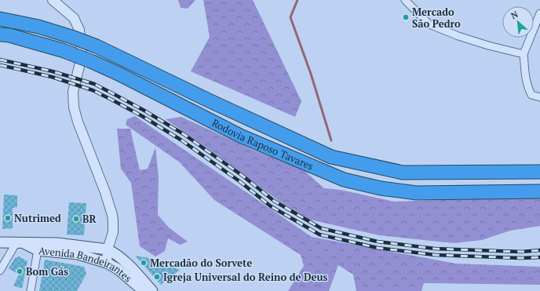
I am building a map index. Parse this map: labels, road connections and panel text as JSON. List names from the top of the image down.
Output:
{
  "streets": {
    "highway": ["Rodovia Raposo Tavares"],
    "main road": ["Avenida Bandeirantes"]
  },
  "places": [
    "Mercado São Pedro",
    "Nutrimed",
    "BR",
    "Mercadão do Sorvete",
    "Bom Gás",
    "Igreja Universal do Reino de Deus"
  ],
  "north": "top left"
}
